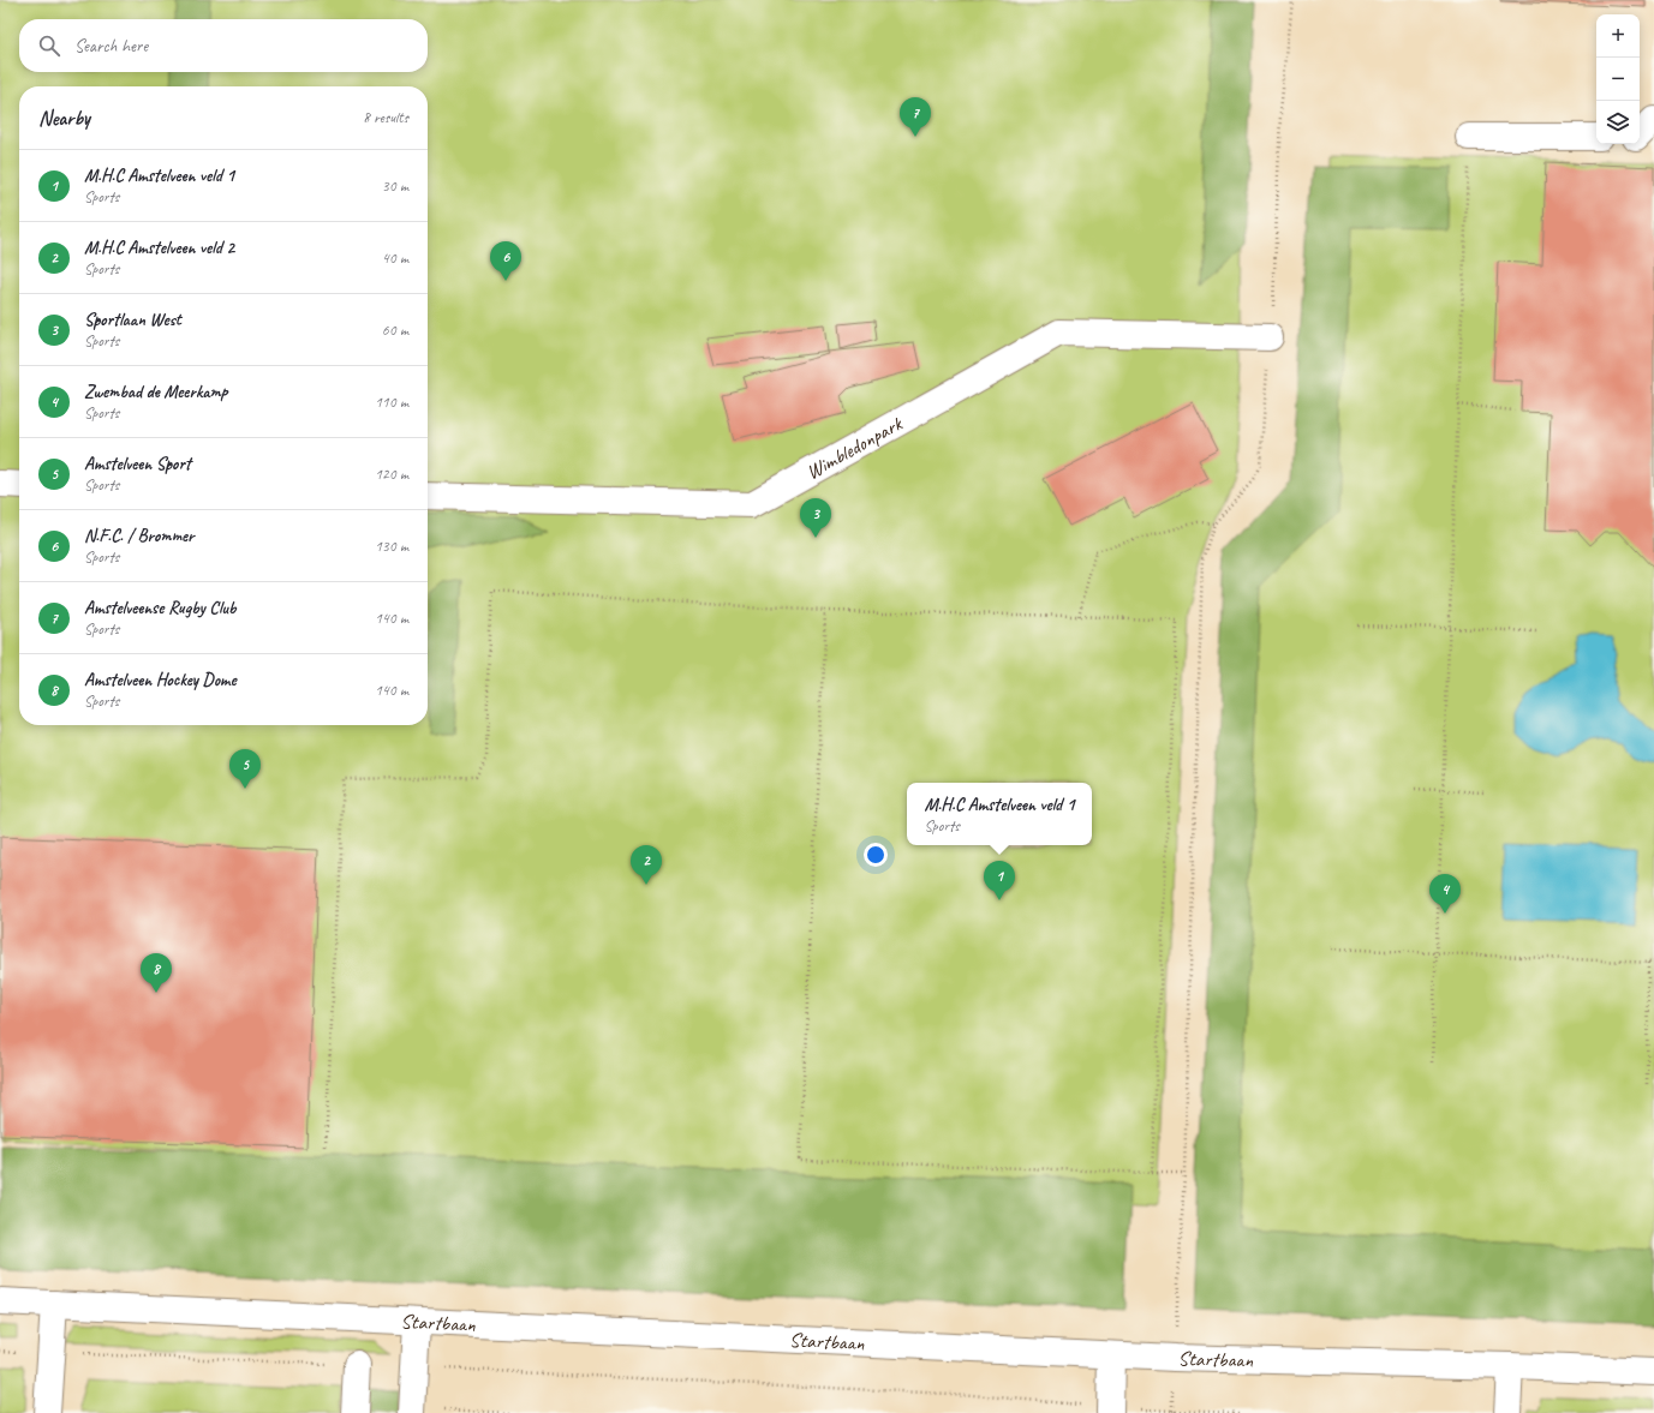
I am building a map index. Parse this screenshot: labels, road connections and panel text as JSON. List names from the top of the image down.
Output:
{
  "streets": {
    "street": ["Wimbledonpark", "Startbaan"]
  },
  "page": {
    "map_buttons": ["+", "−"],
    "search": "Search here",
    "heading": ["Nearby", "8 results"],
    "pins": [
      "7",
      "6",
      "3",
      "5",
      "2",
      "1",
      "4",
      "8"
    ],
    "list": [
      {
        "mark": "1",
        "name": "M.H.C Amstelveen veld 1",
        "note": "Sports",
        "value": "30 m"
      },
      {
        "mark": "2",
        "name": "M.H.C Amstelveen veld 2",
        "note": "Sports",
        "value": "40 m"
      },
      {
        "mark": "3",
        "name": "Sportlaan West",
        "note": "Sports",
        "value": "60 m"
      },
      {
        "mark": "4",
        "name": "Zwembad de Meerkamp",
        "note": "Sports",
        "value": "110 m"
      },
      {
        "mark": "5",
        "name": "Amstelveen Sport",
        "note": "Sports",
        "value": "120 m"
      },
      {
        "mark": "6",
        "name": "N.F.C. / Brommer",
        "note": "Sports",
        "value": "130 m"
      },
      {
        "mark": "7",
        "name": "Amstelveense Rugby Club",
        "note": "Sports",
        "value": "140 m"
      },
      {
        "mark": "8",
        "name": "Amstelveen Hockey Dome",
        "note": "Sports",
        "value": "140 m"
      }
    ],
    "popup": ["M.H.C Amstelveen veld 1", "Sports"]
  }
}
